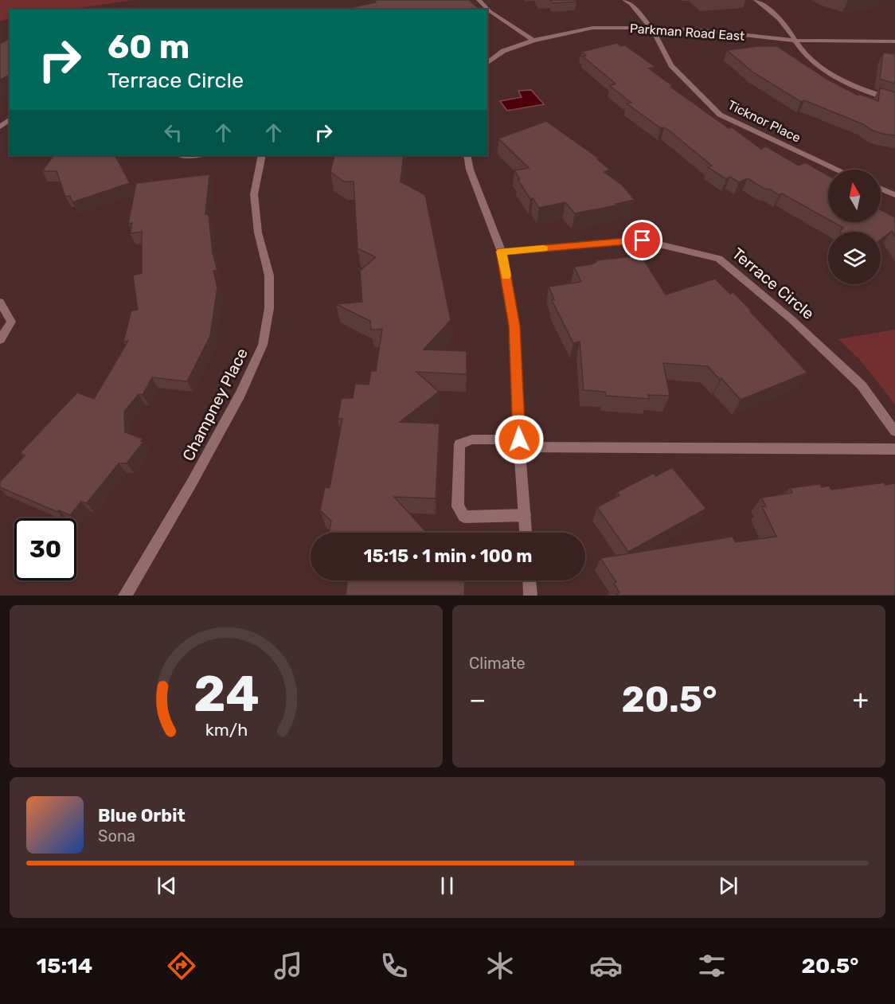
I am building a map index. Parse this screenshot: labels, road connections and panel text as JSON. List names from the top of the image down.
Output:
{
  "streets": {
    "street": [
      "Parkman Road East",
      "Ticknor Place",
      "Terrace Circle",
      "Champney Place"
    ]
  },
  "crossings": [
    ["Parkman Road East", "Ticknor Place"]
  ],
  "north": "top",
  "page": {
    "turn": ["60 m", "Terrace Circle"],
    "limit": "30",
    "trip": "15:15 · 1 min · 100 m",
    "tile": "Climate",
    "heat": ["−", "20.5°", "+"],
    "song": ["Blue Orbit", "Sona"],
    "tabs": ["15:14", "20.5°"],
    "gauge": ["24", "km/h"]
  }
}
